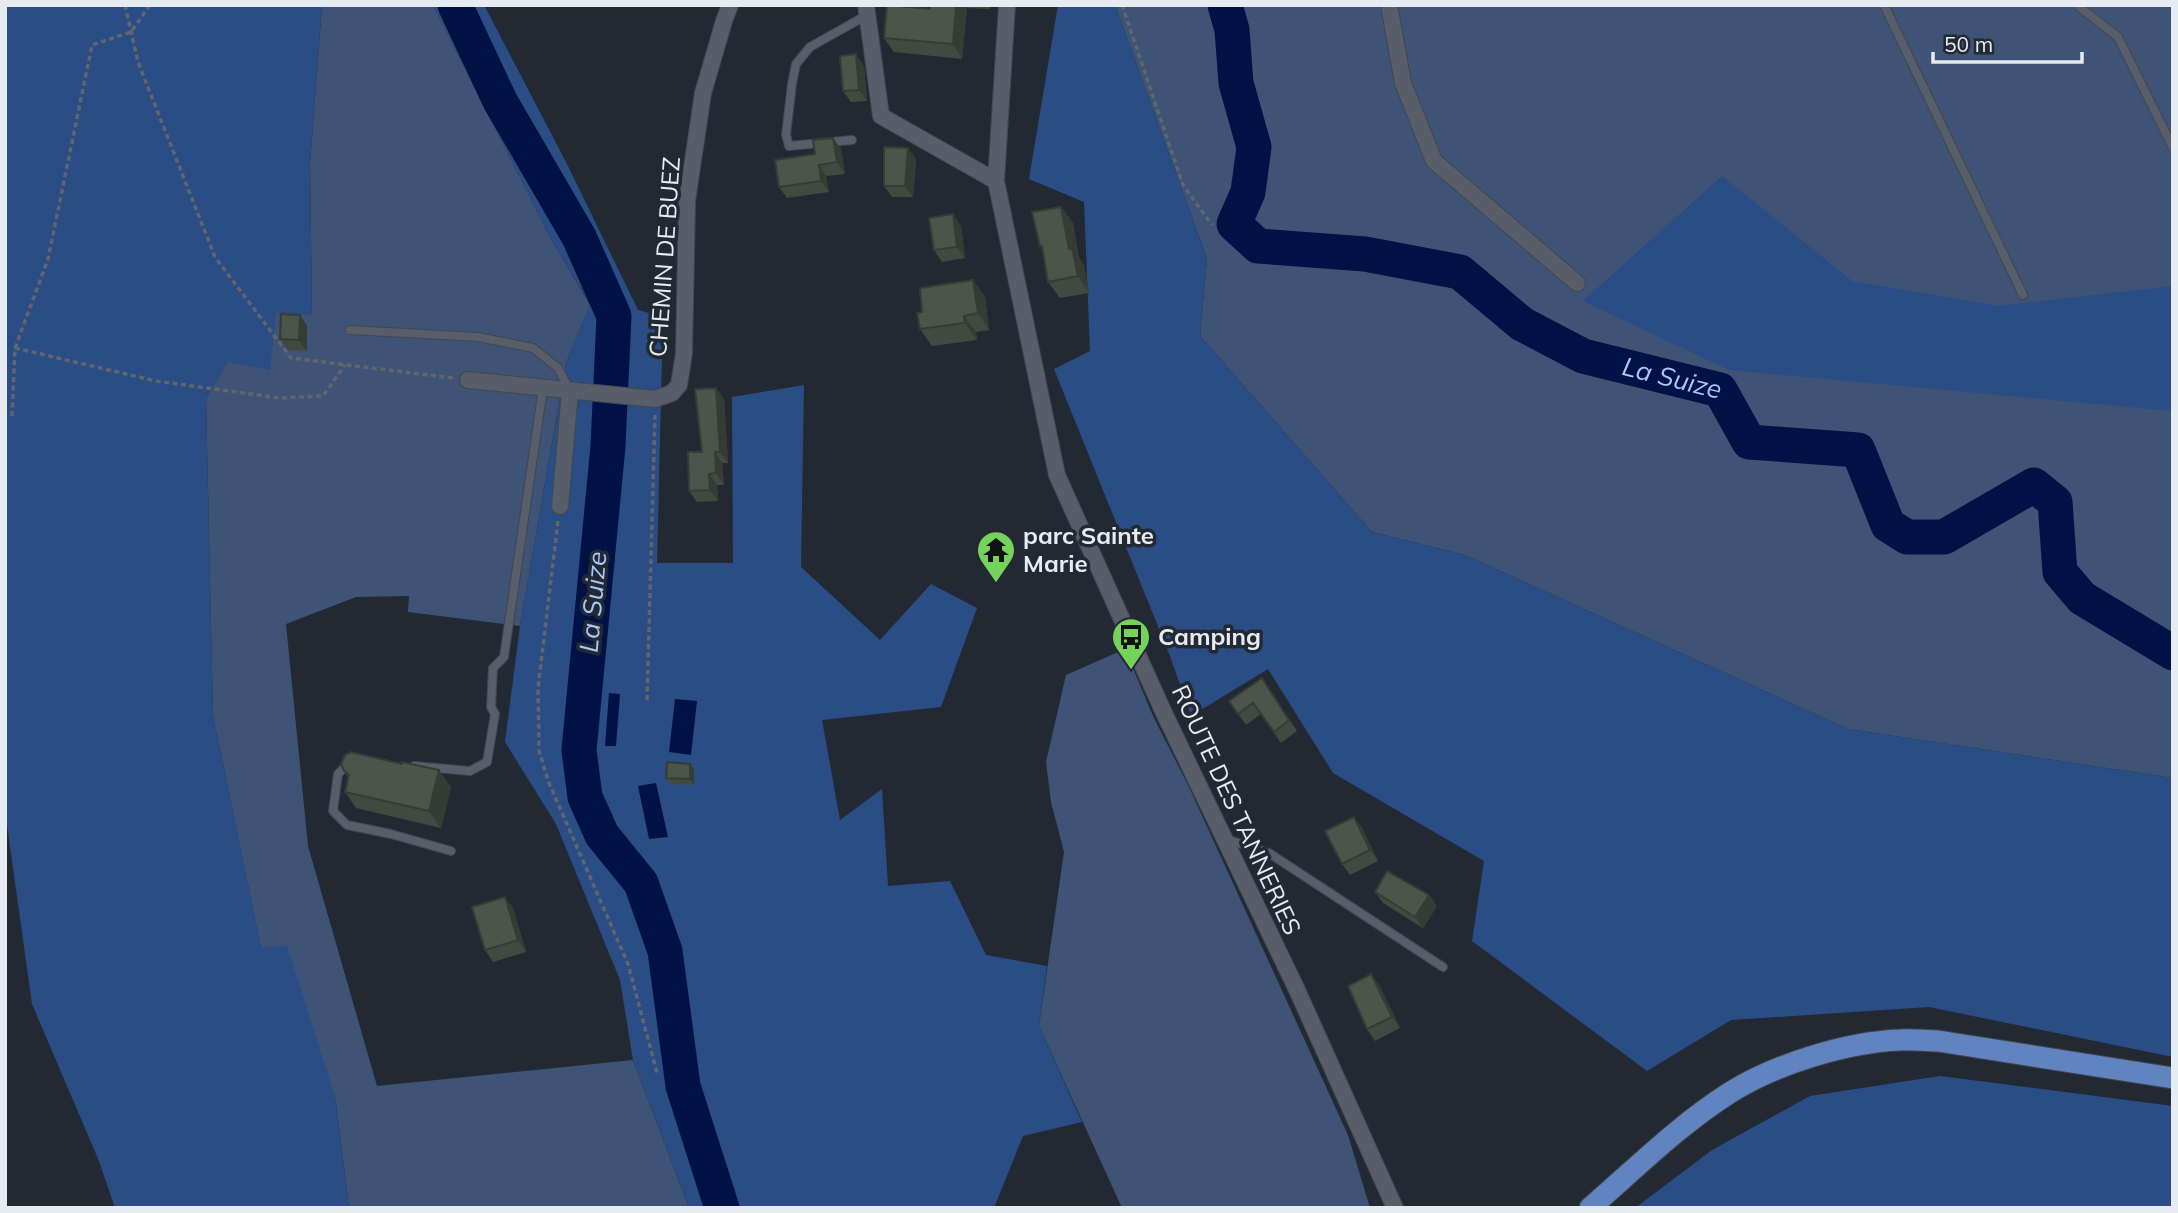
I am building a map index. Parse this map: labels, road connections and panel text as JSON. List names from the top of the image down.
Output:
{
  "streets": {
    "street": ["CHEMIN DE BUEZ", "ROUTE DES TANNERIES"]
  },
  "water": ["La Suize"],
  "places": {
    "temple": ["parc Sainte Marie"],
    "bus stop": ["Camping"]
  },
  "scale_bar": "50 m"
}
